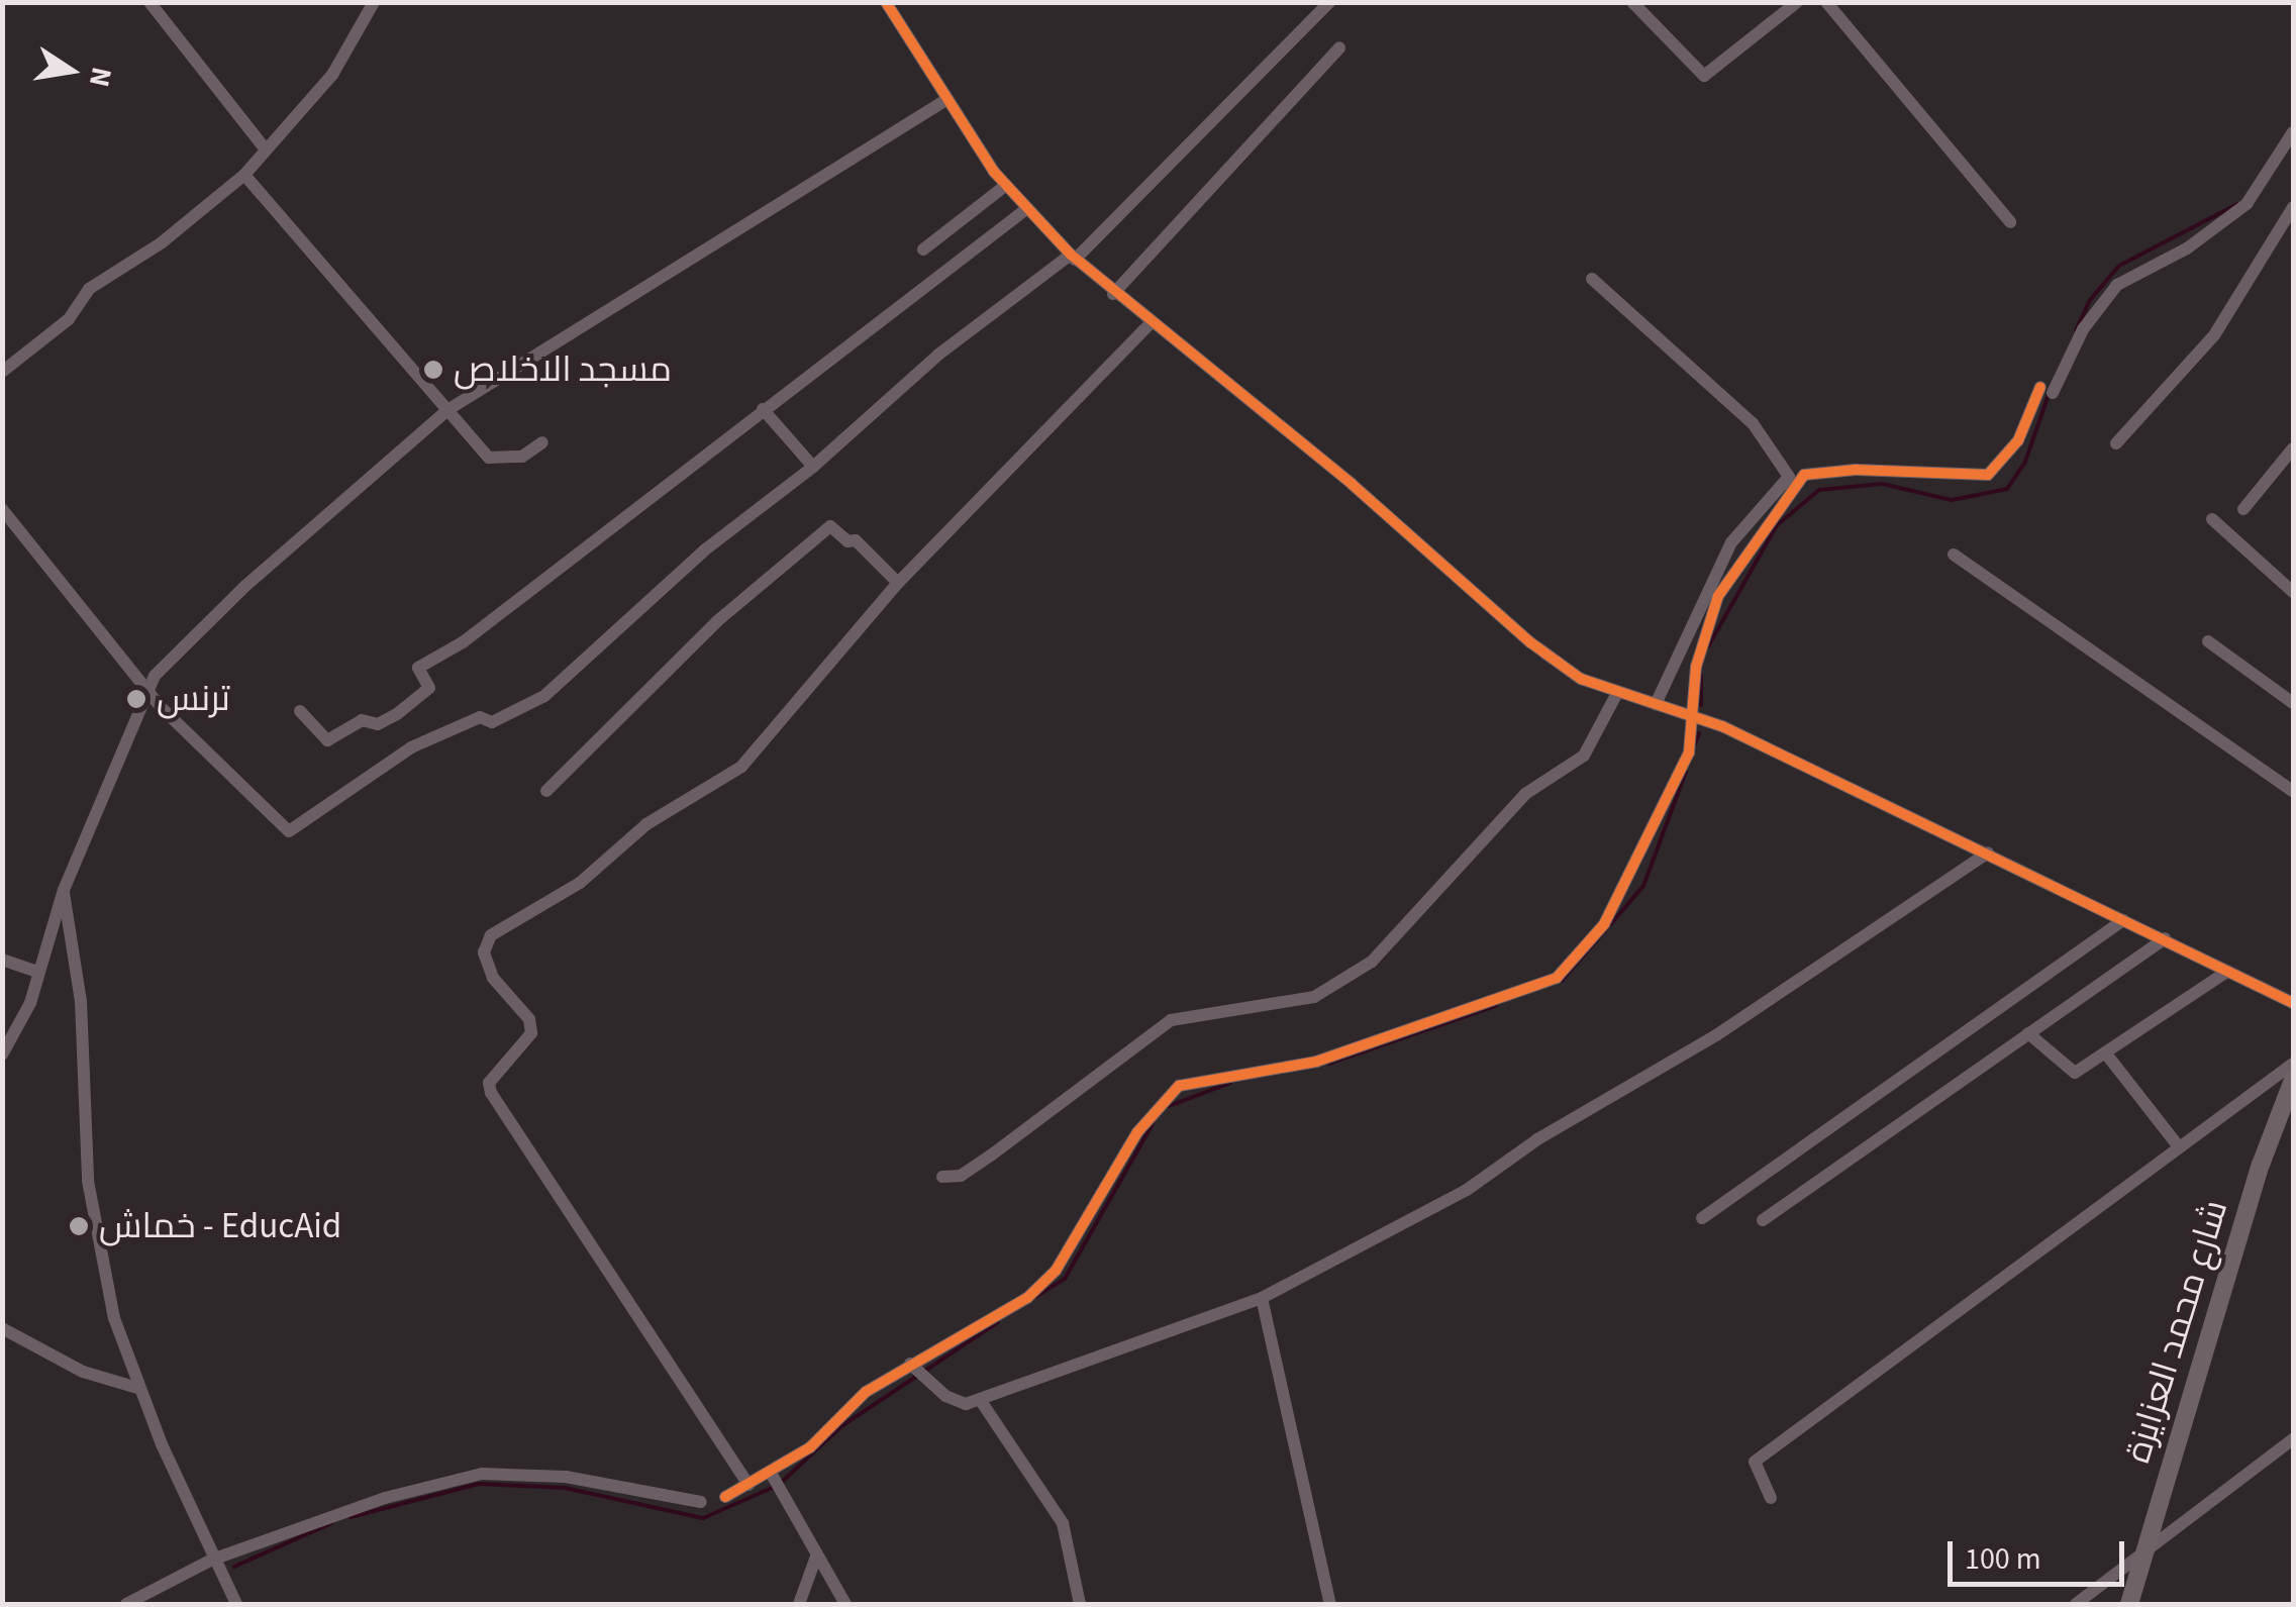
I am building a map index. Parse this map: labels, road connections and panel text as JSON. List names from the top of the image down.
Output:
{
  "streets": {
    "main road": ["شارع محمد العزايزة"]
  },
  "places": ["مسجد الاخلاص", "ترنس", "خماش - EducAid"],
  "scale_bar": "100 m",
  "north": "right"
}
